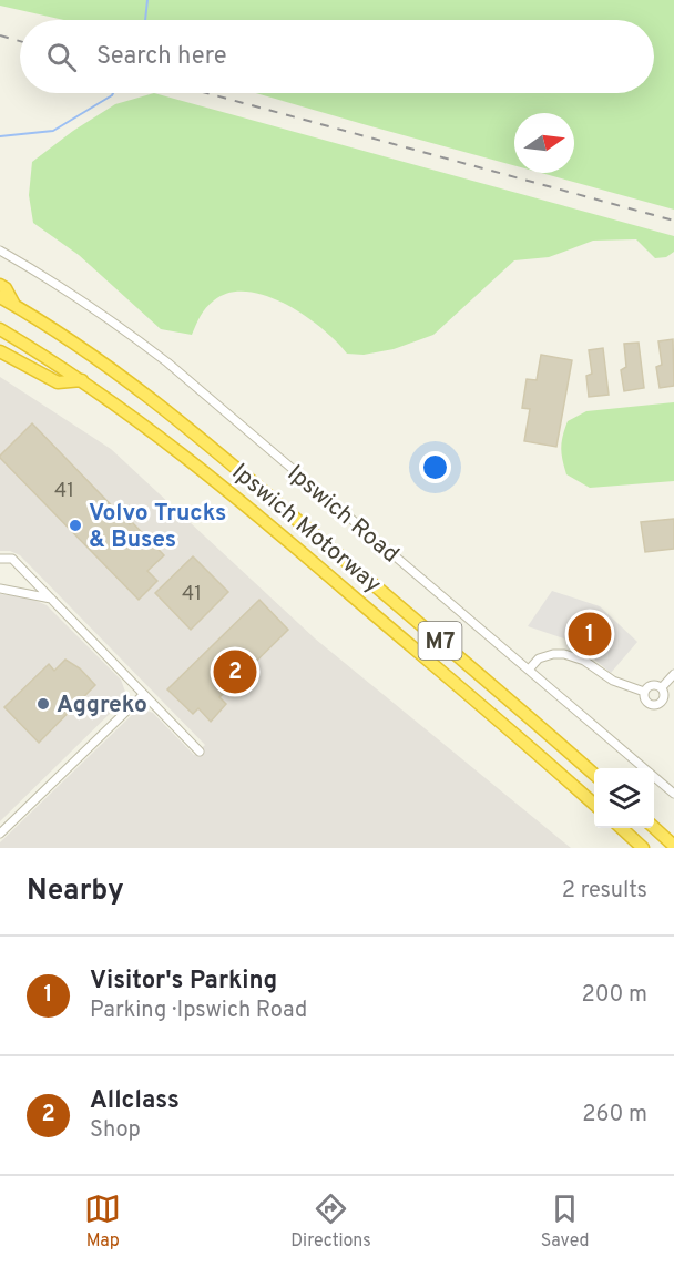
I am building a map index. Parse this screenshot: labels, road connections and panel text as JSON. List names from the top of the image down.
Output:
{
  "streets": {
    "highway": ["Ipswich Motorway", "M7"],
    "street": ["Ipswich Road"]
  },
  "places": ["Volvo Trucks & Buses", "Aggreko"],
  "house_numbers": ["41", "41"],
  "north": "right",
  "page": {
    "search": "Search here",
    "pins": ["1", "2"],
    "heading": ["Nearby", "2 results"],
    "list": [
      {
        "mark": "1",
        "name": "Visitor's Parking",
        "note": "Parking · Ipswich Road",
        "value": "200 m"
      },
      {
        "mark": "2",
        "name": "Allclass",
        "note": "Shop",
        "value": "260 m"
      }
    ],
    "nav": ["Map", "Directions", "Saved"]
  }
}
